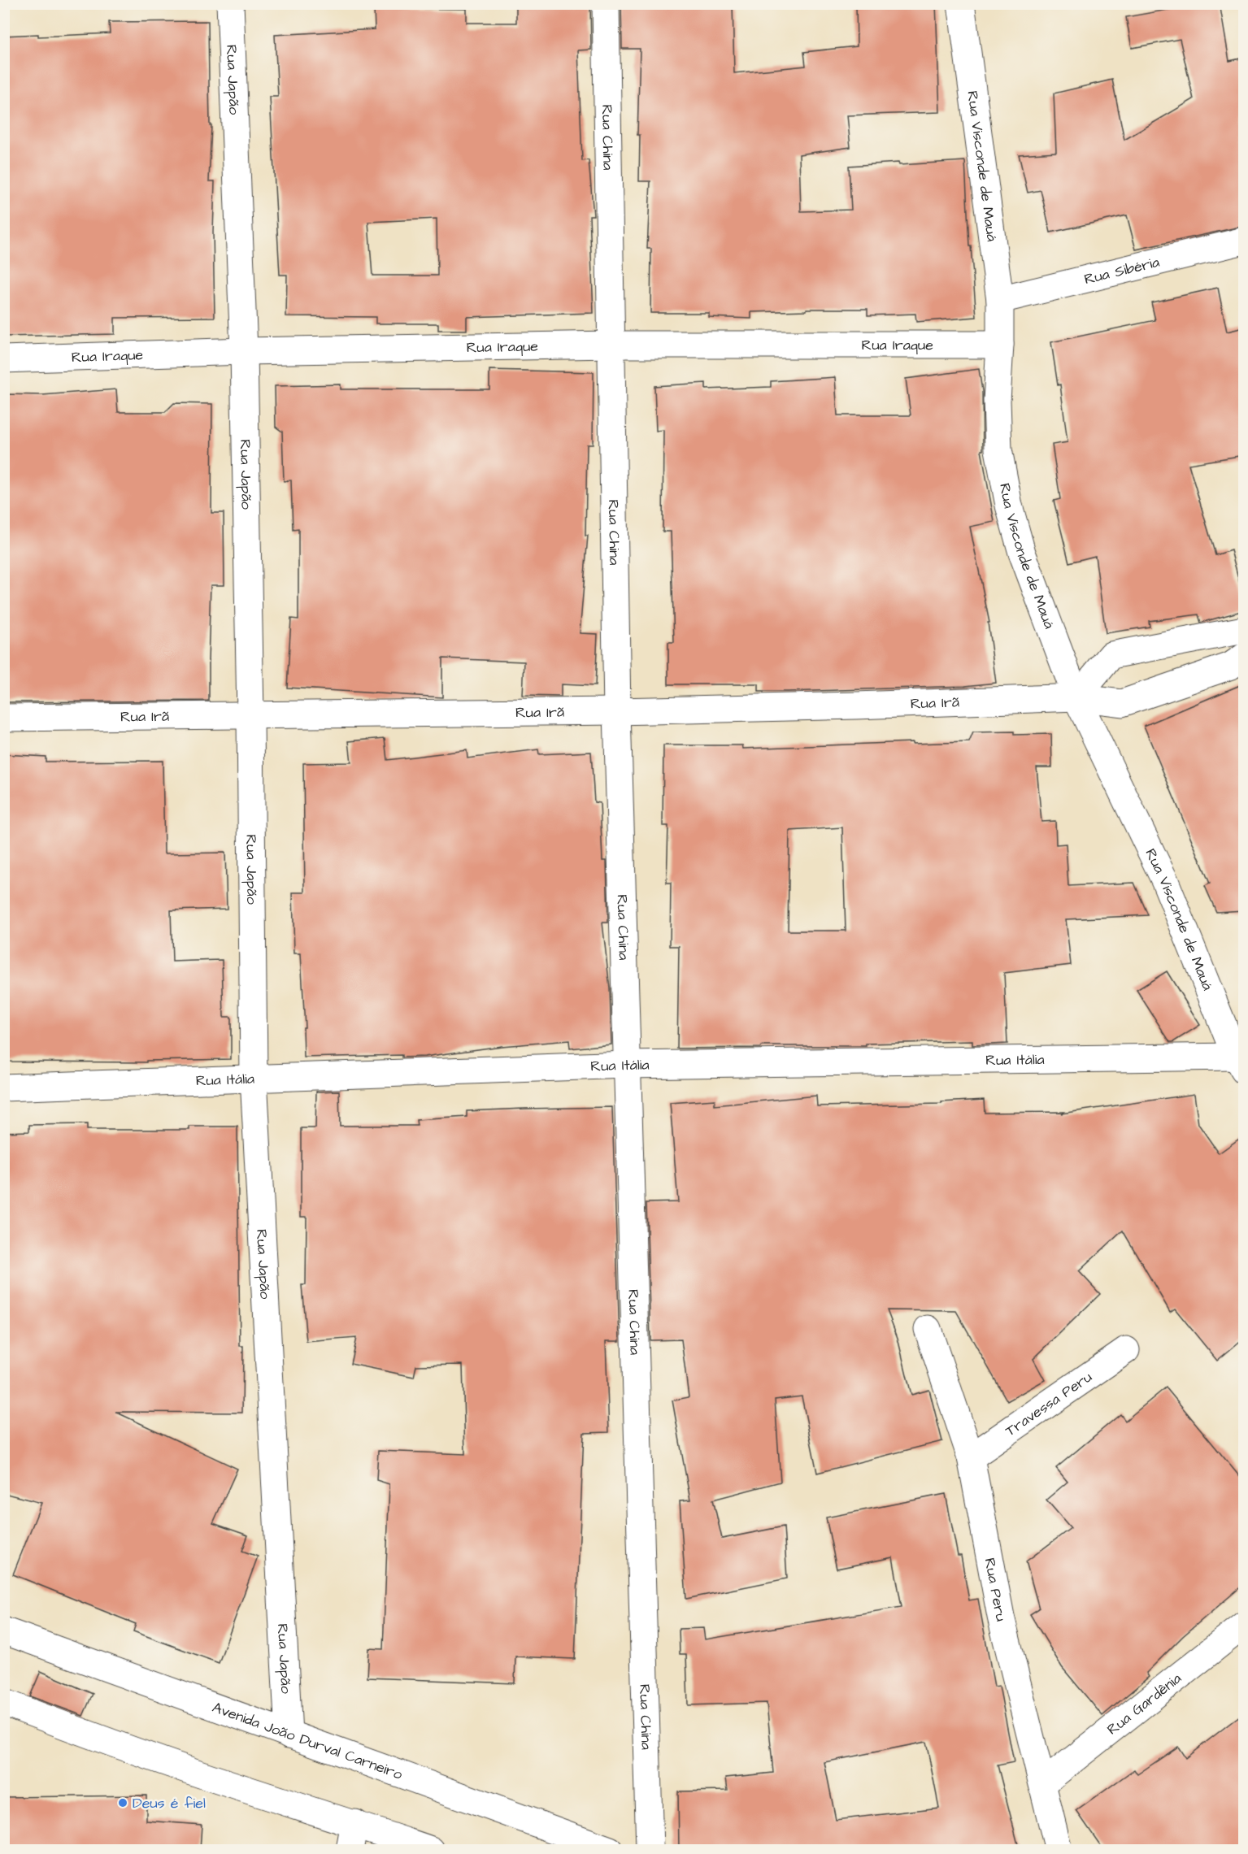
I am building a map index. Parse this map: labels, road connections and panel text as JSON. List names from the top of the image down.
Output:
{
  "streets": {
    "street": [
      "Rua Japão",
      "Rua China",
      "Rua Visconde de Mauá",
      "Rua Sibéria",
      "Rua Iraque",
      "Rua Irã",
      "Rua Itália",
      "Travessa Peru",
      "Rua Peru",
      "Rua Gardênia",
      "Avenida João Durval Carneiro"
    ]
  },
  "crossings": [
    ["Rua Japão", "Rua Iraque"],
    ["Rua Japão", "Rua Irã"],
    ["Rua Japão", "Rua Itália"],
    ["Rua Japão", "Avenida João Durval Carneiro"],
    ["Rua China", "Rua Iraque"],
    ["Rua China", "Rua Irã"],
    ["Rua China", "Rua Itália"],
    ["Rua Visconde de Mauá", "Rua Sibéria"],
    ["Rua Visconde de Mauá", "Rua Iraque"],
    ["Rua Visconde de Mauá", "Rua Irã"],
    ["Rua Visconde de Mauá", "Rua Itália"],
    ["Travessa Peru", "Rua Peru"],
    ["Rua Peru", "Rua Gardênia"]
  ],
  "places": ["Deus é fiel"]
}
